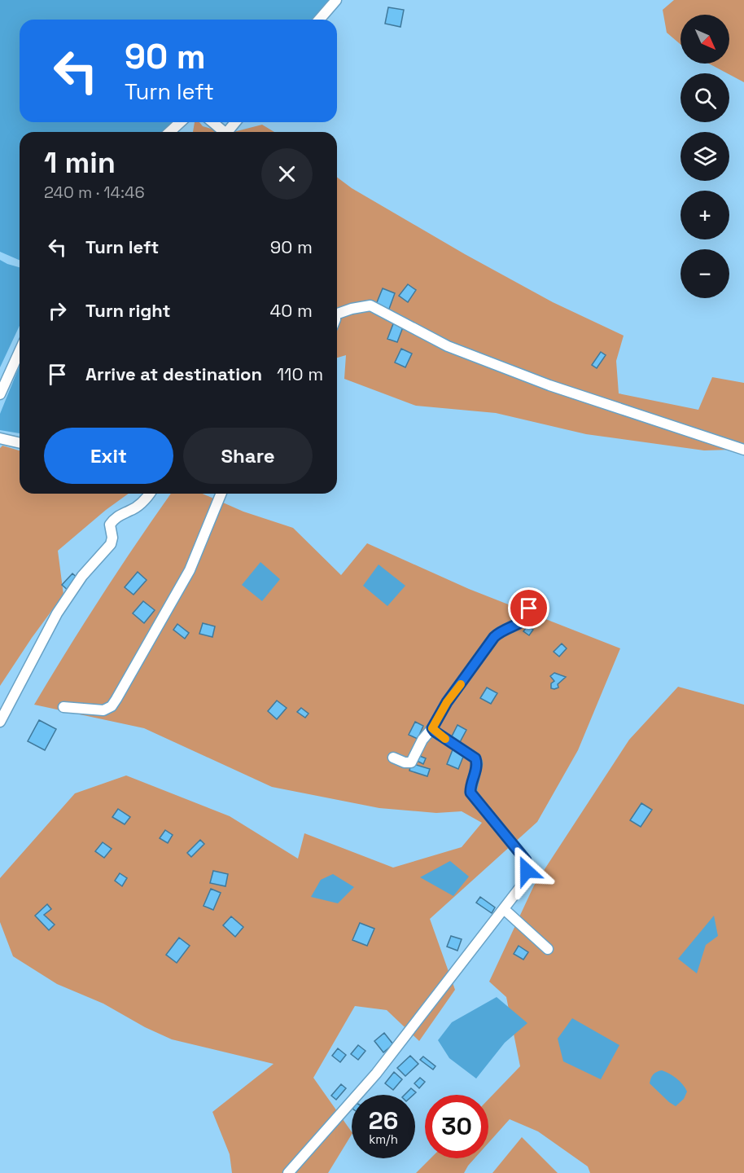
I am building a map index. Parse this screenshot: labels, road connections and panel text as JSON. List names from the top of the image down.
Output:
{
  "north": "bottom right",
  "page": {
    "map_buttons": ["+", "−"],
    "turn": ["90 m", "Turn left"],
    "heading": ["1 min", "240 m · 14:46"],
    "list": [
      {
        "name": "Turn left",
        "value": "90 m"
      },
      {
        "name": "Turn right",
        "value": "40 m"
      },
      {
        "name": "Arrive at destination",
        "value": "110 m"
      }
    ],
    "buttons": ["Exit", "Share"],
    "speed": "26 km/h",
    "limit": "30"
  }
}
